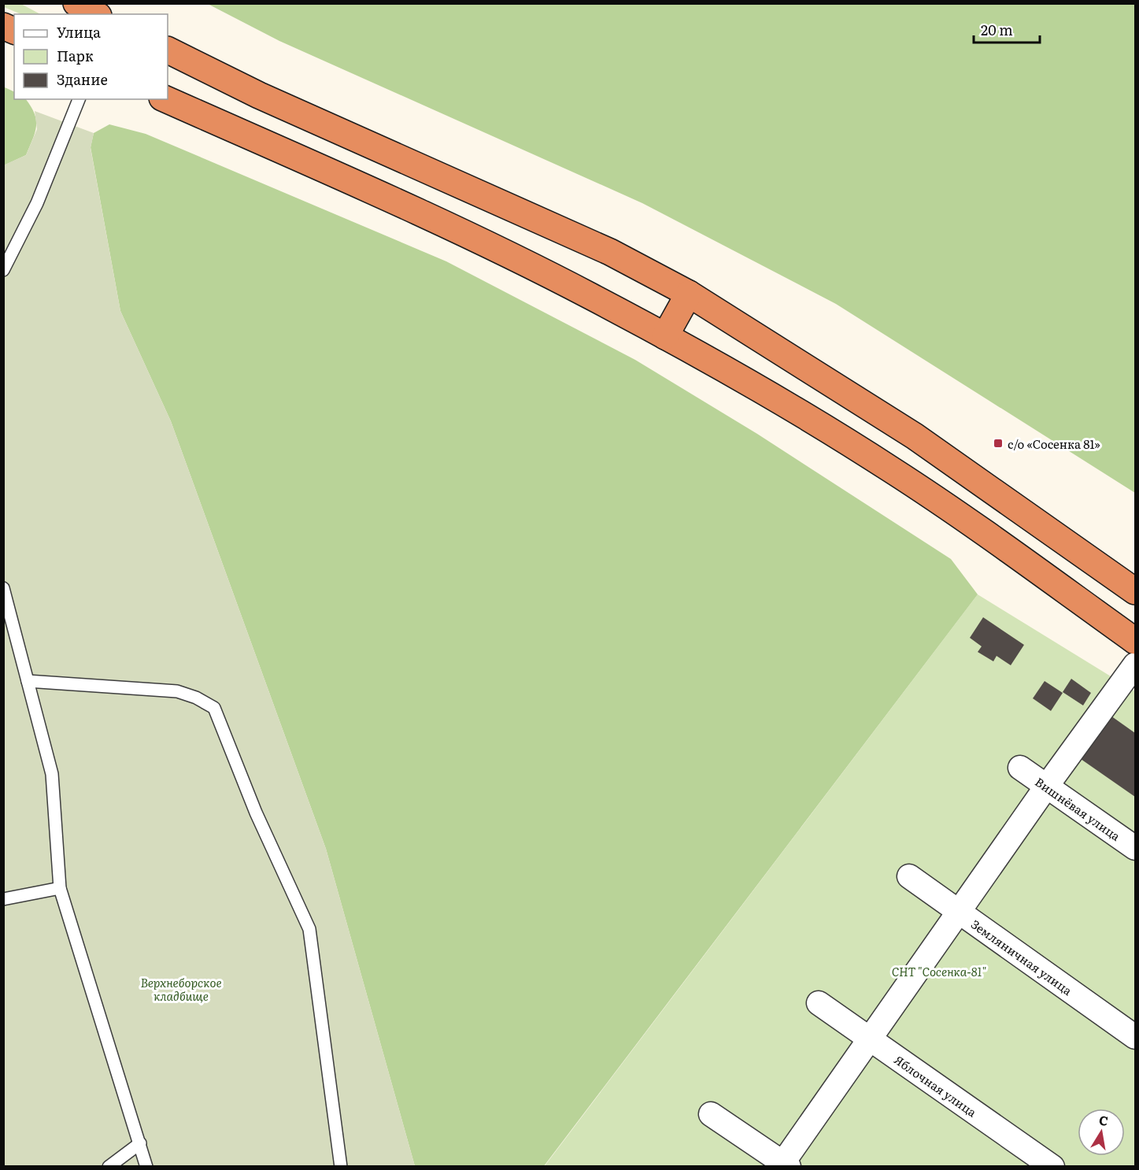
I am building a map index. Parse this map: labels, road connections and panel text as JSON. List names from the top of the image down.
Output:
{
  "streets": {
    "street": ["Вишнёвая улица", "Земляничная улица", "Яблочная улица"]
  },
  "parks": ["СНТ \"Сосенка-81\"", "Верхнеборское кладбище"],
  "places": {
    "transit": ["с/о «Сосенка 81»"]
  },
  "legend": ["Улица", "Парк", "Здание"],
  "scale_bar": "20 m",
  "north": "top"
}
